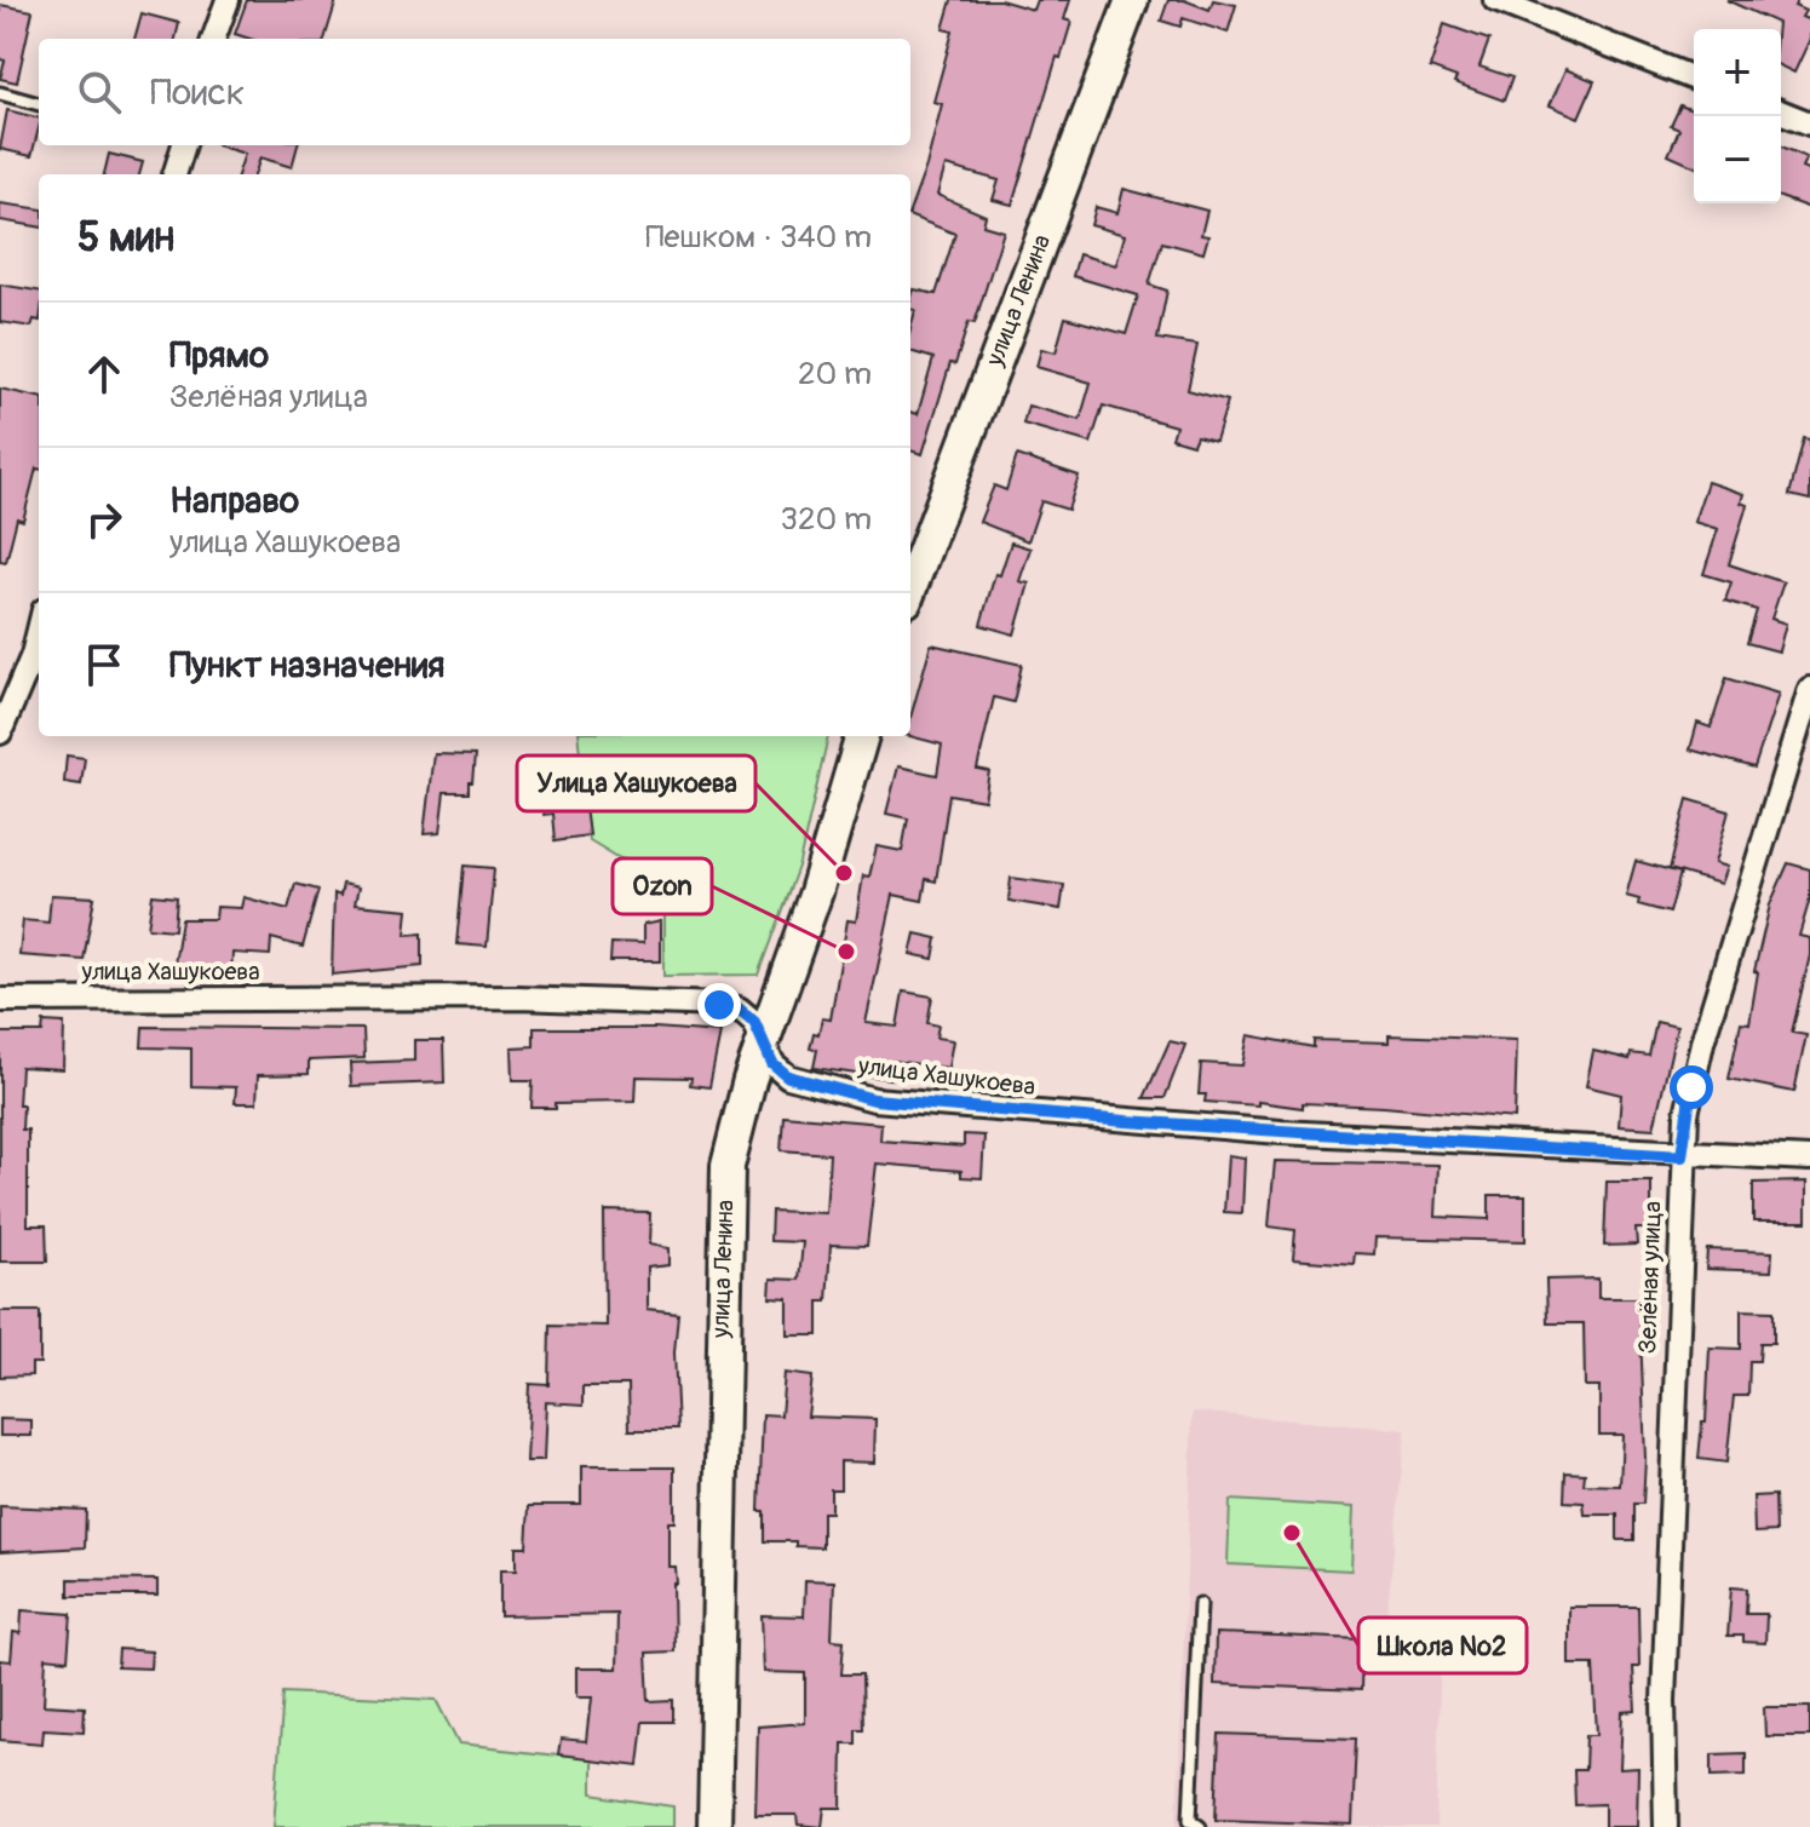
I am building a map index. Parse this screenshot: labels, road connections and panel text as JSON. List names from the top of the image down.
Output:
{
  "streets": {
    "street": ["улица Ленина", "улица Хашукоева", "Зелёная улица"]
  },
  "crossings": [
    ["улица Ленина", "улица Хашукоева"],
    ["улица Хашукоева", "Зелёная улица"]
  ],
  "places": ["Улица Хашукоева", "Ozon", "Школа №2"],
  "page": {
    "map_buttons": ["+", "−"],
    "search": "Поиск",
    "heading": ["5 мин", "Пешком · 340 m"],
    "list": [
      ["Прямо", "Зелёная улица", "20 m"],
      ["Направо", "улица Хашукоева", "320 m"],
      "Пункт назначения"
    ]
  }
}
